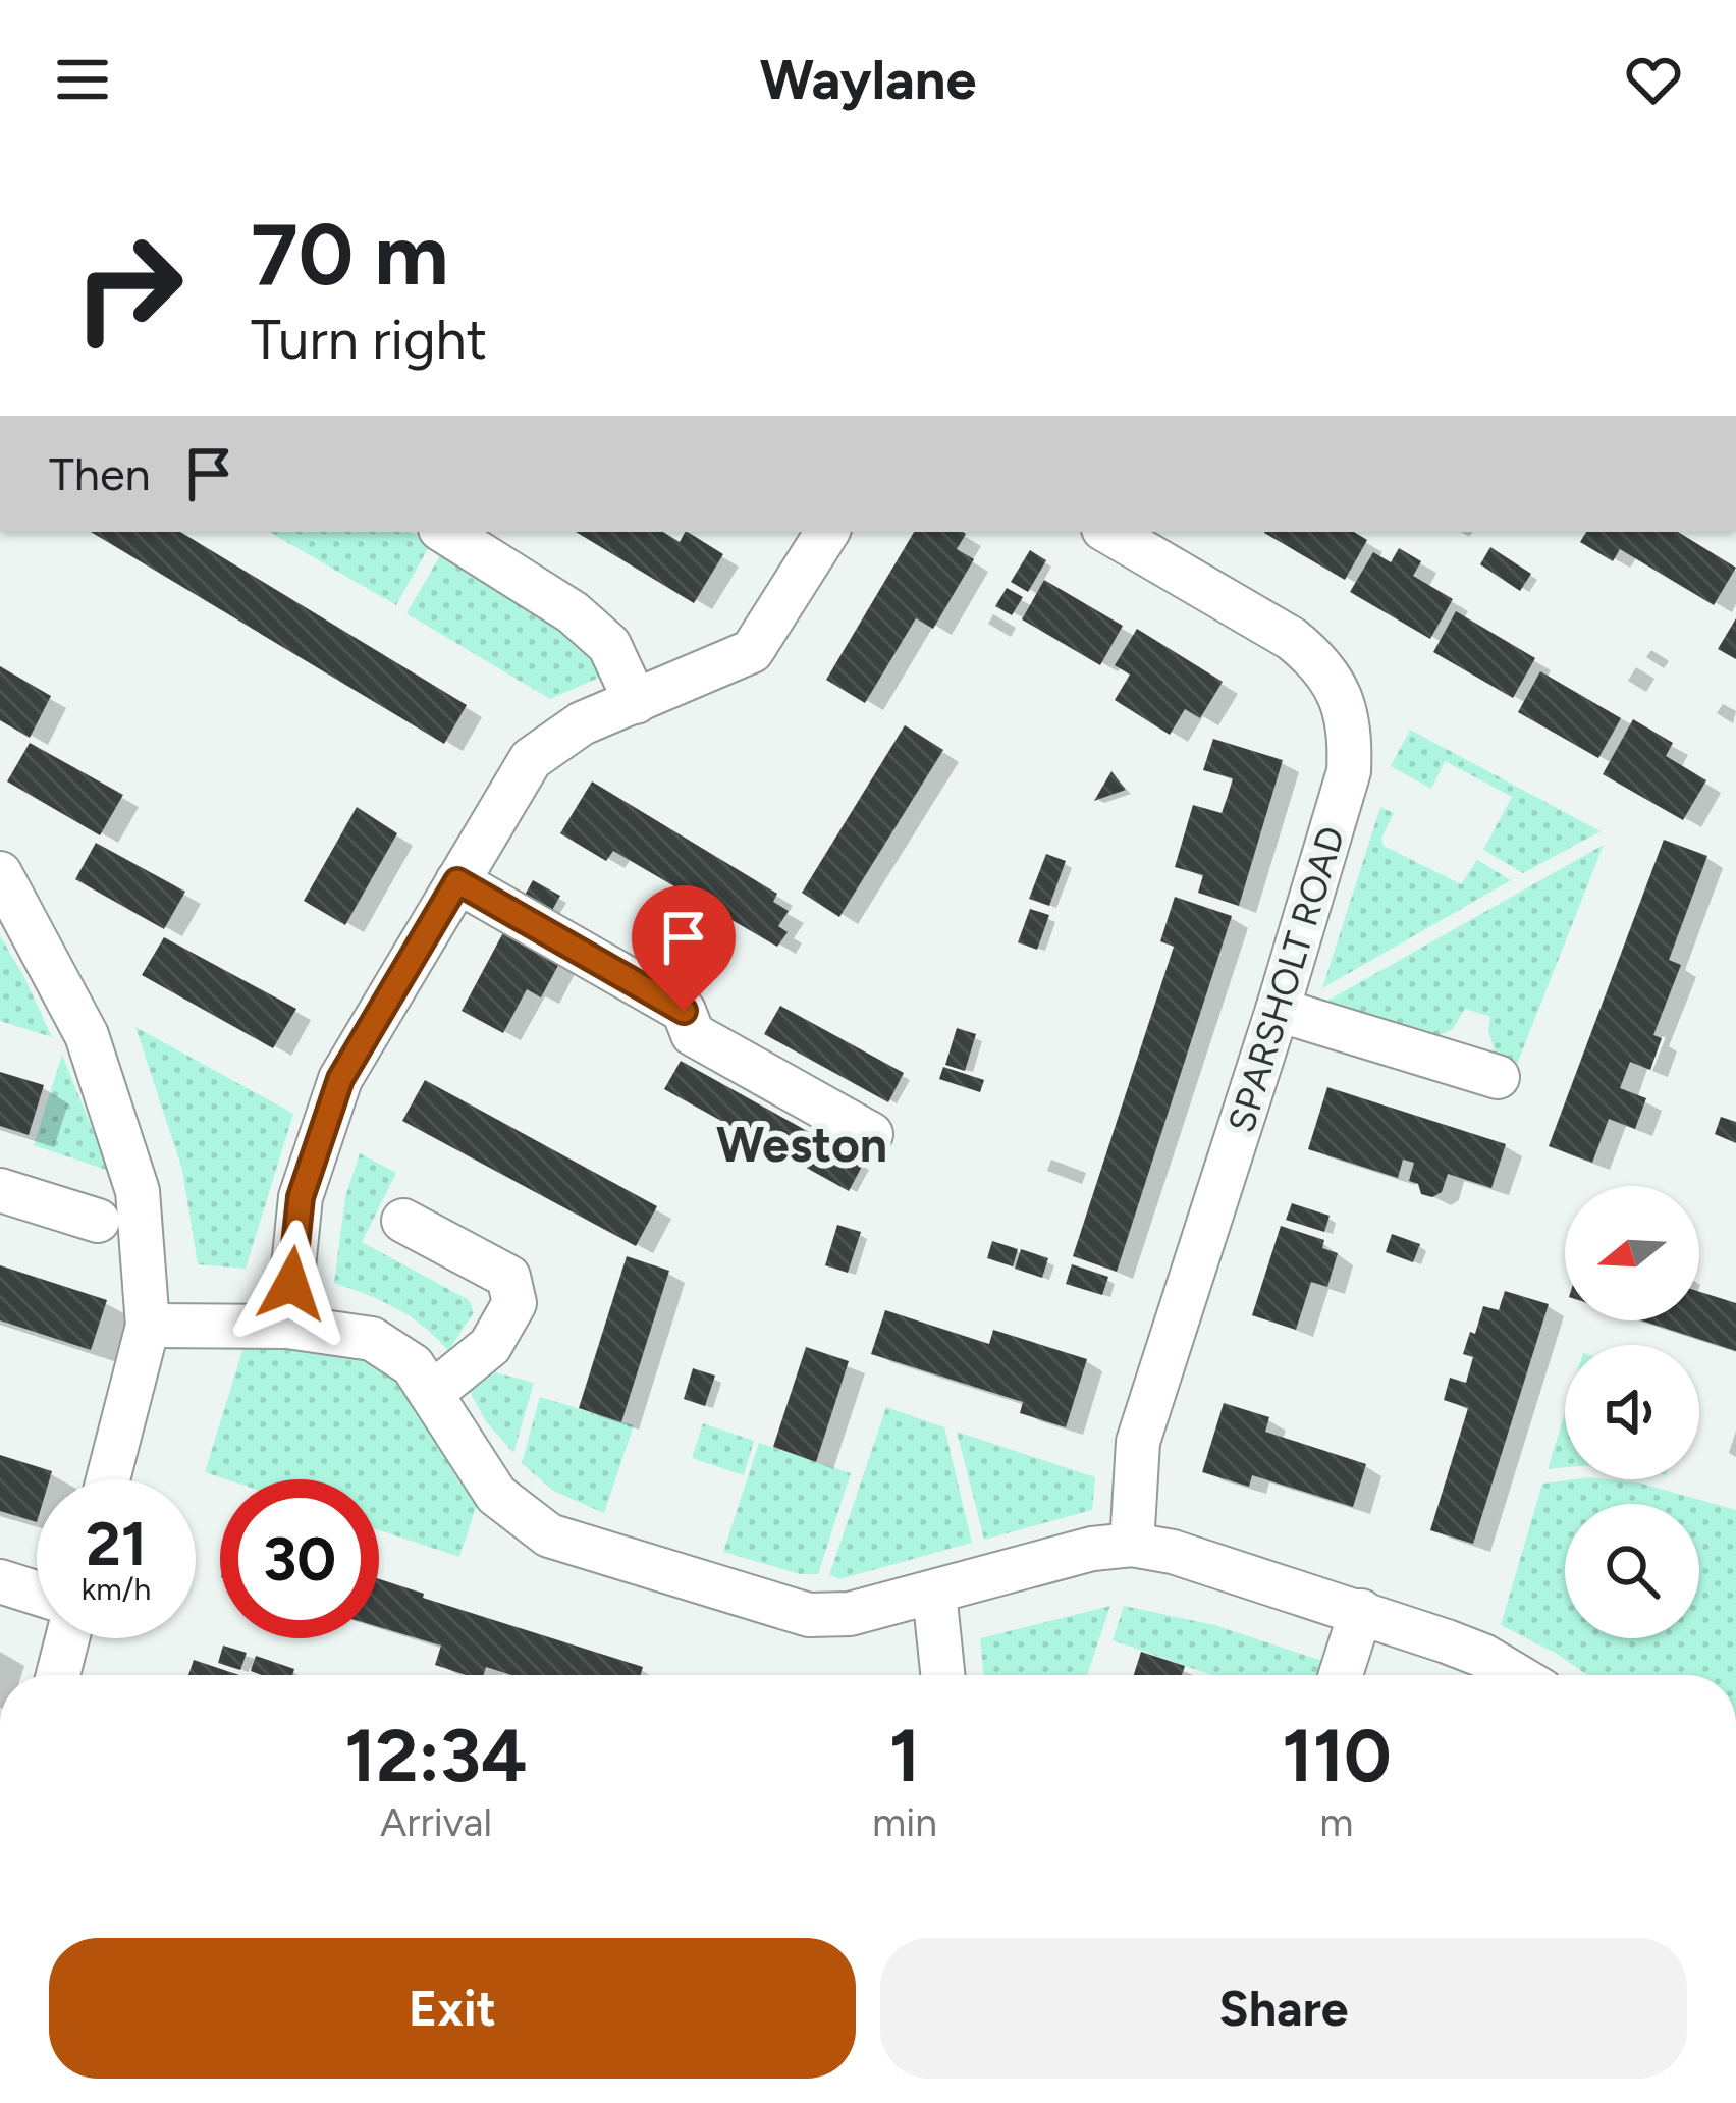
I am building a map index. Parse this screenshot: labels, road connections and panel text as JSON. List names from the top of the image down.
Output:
{
  "streets": {
    "street": ["SPARSHOLT ROAD"]
  },
  "districts": ["Weston"],
  "north": "left",
  "page": {
    "header": "Waylane",
    "turn": ["70 m", "Turn right"],
    "then": "Then",
    "speed": "21 km/h",
    "limit": "30",
    "eta": [
      "12:34",
      "Arrival",
      "1",
      "min",
      "110",
      "m"
    ],
    "buttons": ["Exit", "Share"]
  }
}
